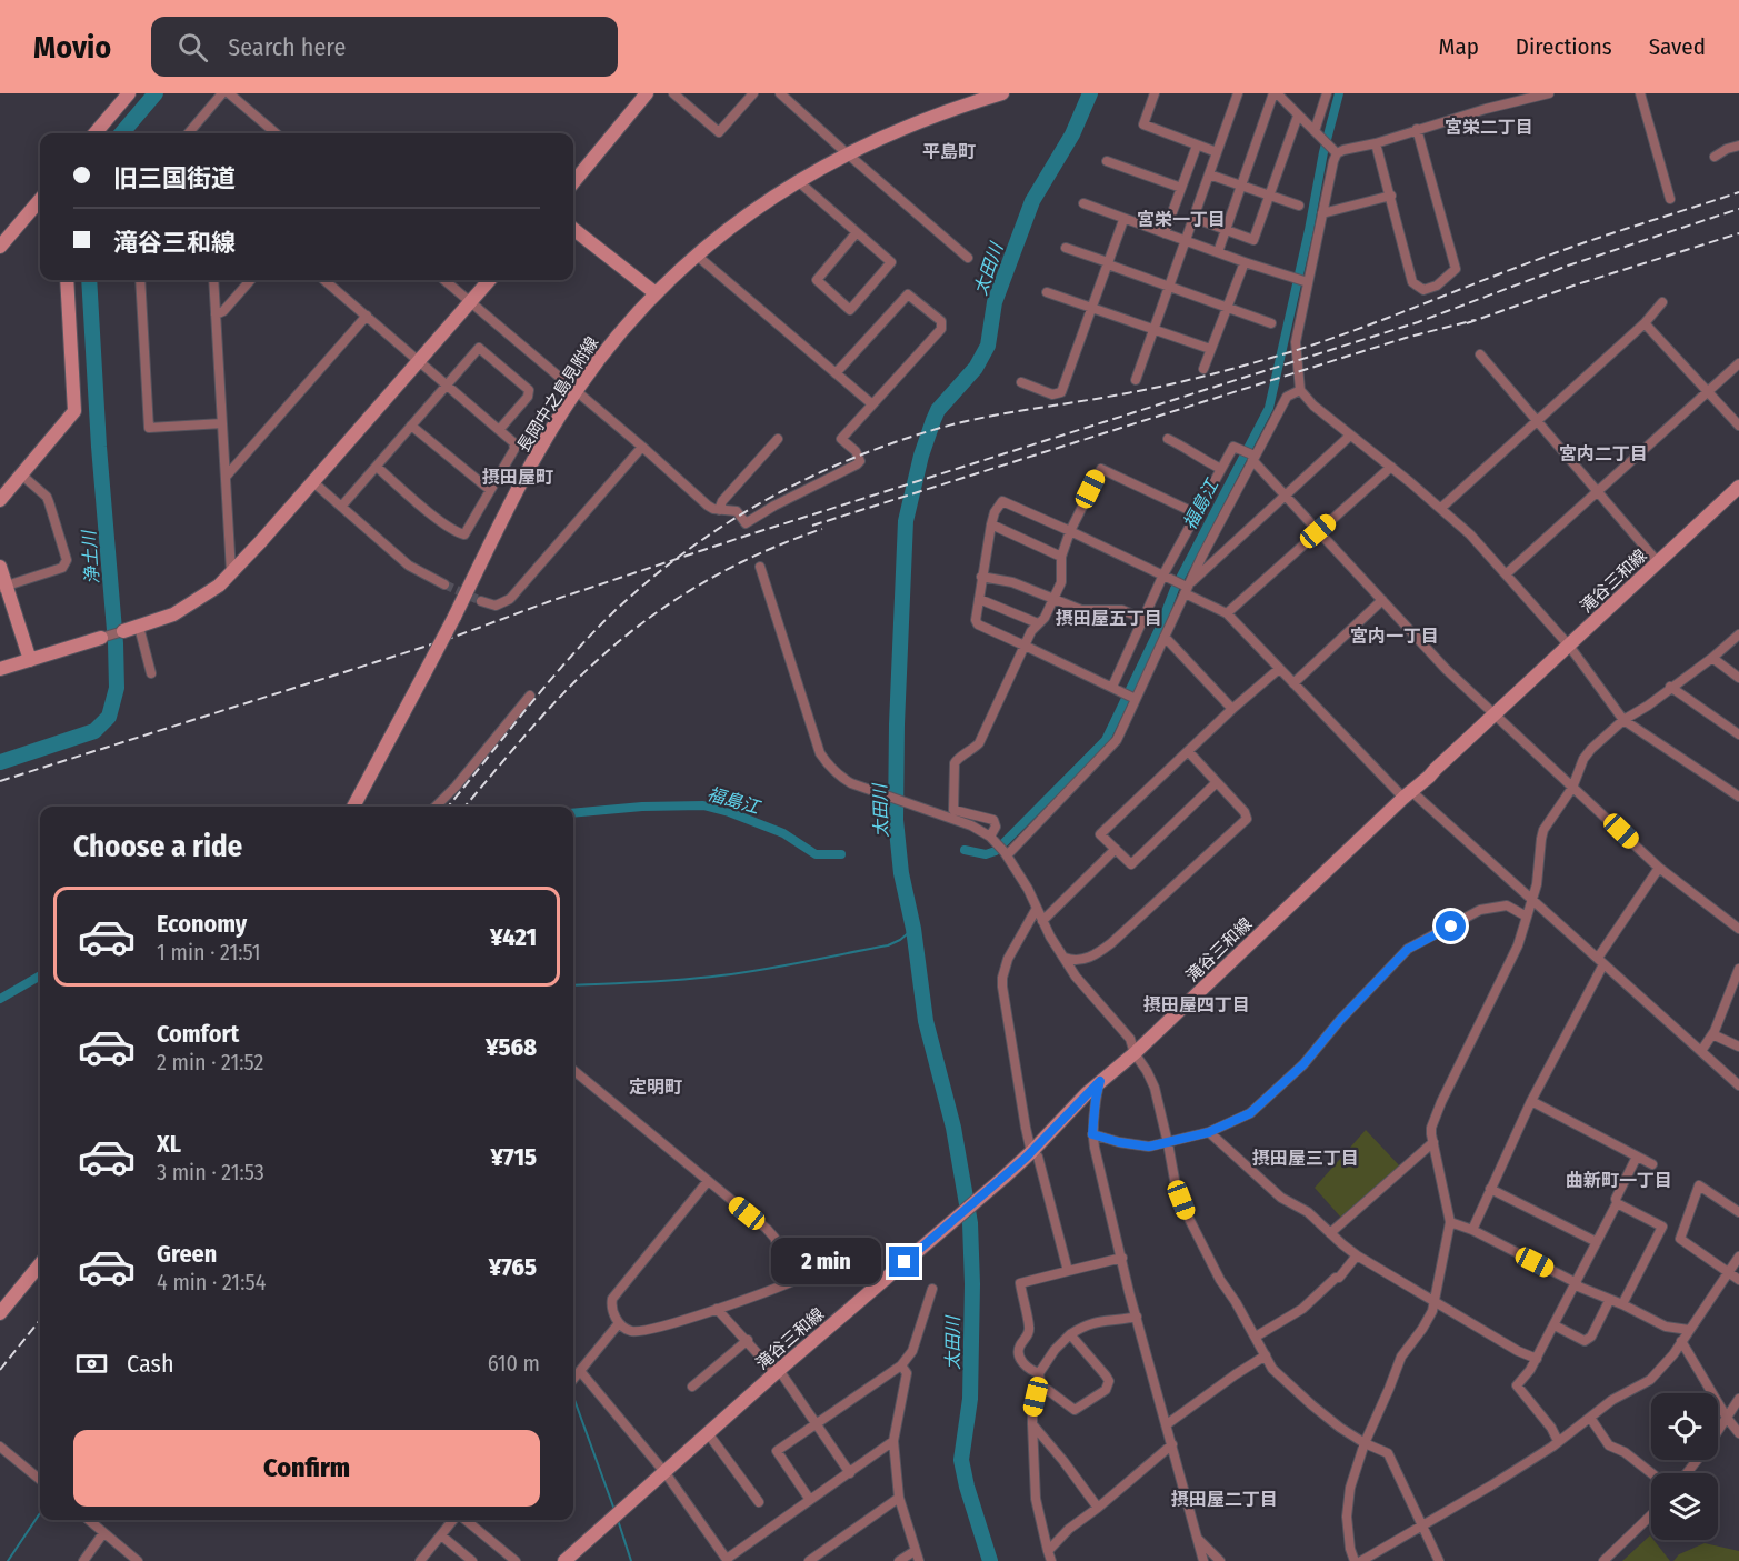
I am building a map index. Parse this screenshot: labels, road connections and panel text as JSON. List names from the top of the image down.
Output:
{
  "streets": {
    "main road": ["長岡中之島見附線", "滝谷三和線"]
  },
  "districts": [
    "宮栄二丁目",
    "平島町",
    "宮栄一丁目",
    "宮内二丁目",
    "摂田屋町",
    "摂田屋五丁目",
    "宮内一丁目",
    "摂田屋四丁目",
    "定明町",
    "摂田屋三丁目",
    "曲新町一丁目",
    "摂田屋二丁目"
  ],
  "water": ["太田川", "福島江", "浄土川"],
  "page": {
    "header": "Movio",
    "search": "Search here",
    "nav": ["Map", "Directions", "Saved"],
    "banner": ["旧三国街道", "滝谷三和線"],
    "heading": "Choose a ride",
    "list": [
      {
        "name": "Economy",
        "note": "1 min · 21:51",
        "value": "¥421"
      },
      {
        "name": "Comfort",
        "note": "2 min · 21:52",
        "value": "¥568"
      },
      {
        "name": "XL",
        "note": "3 min · 21:53",
        "value": "¥715"
      },
      {
        "name": "Green",
        "note": "4 min · 21:54",
        "value": "¥765"
      }
    ],
    "bubble": "2 min",
    "pay": ["Cash", "610 m"],
    "buttons": "Confirm"
  }
}
